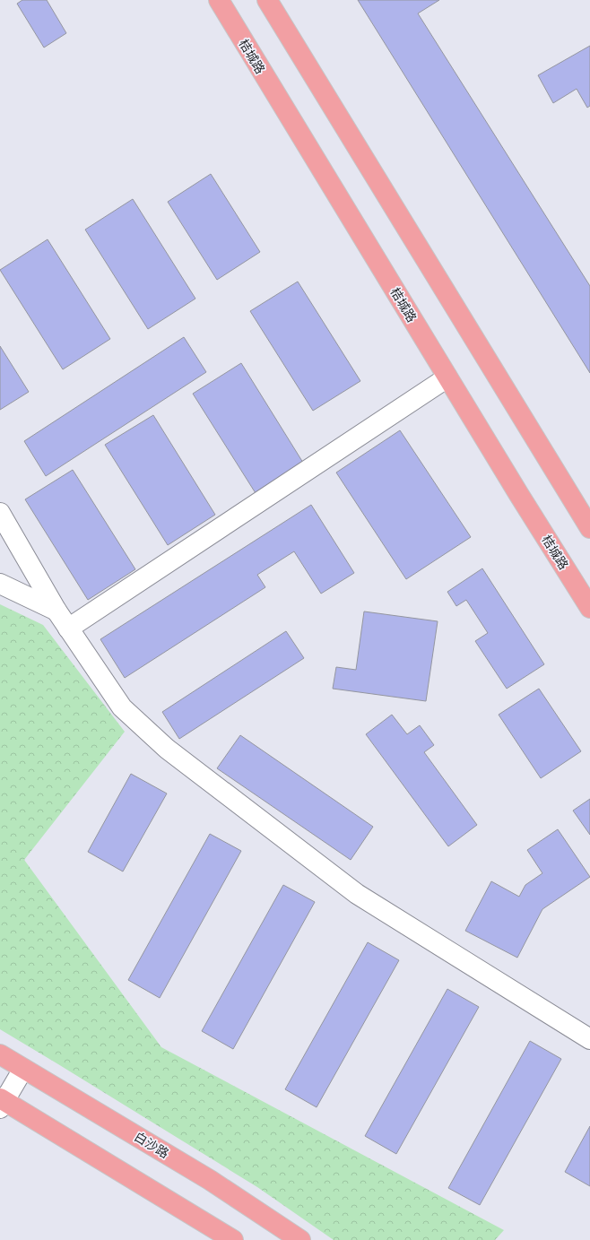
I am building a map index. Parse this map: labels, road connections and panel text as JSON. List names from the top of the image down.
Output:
{
  "streets": {
    "main road": ["桔城路", "白沙路"]
  }
}
